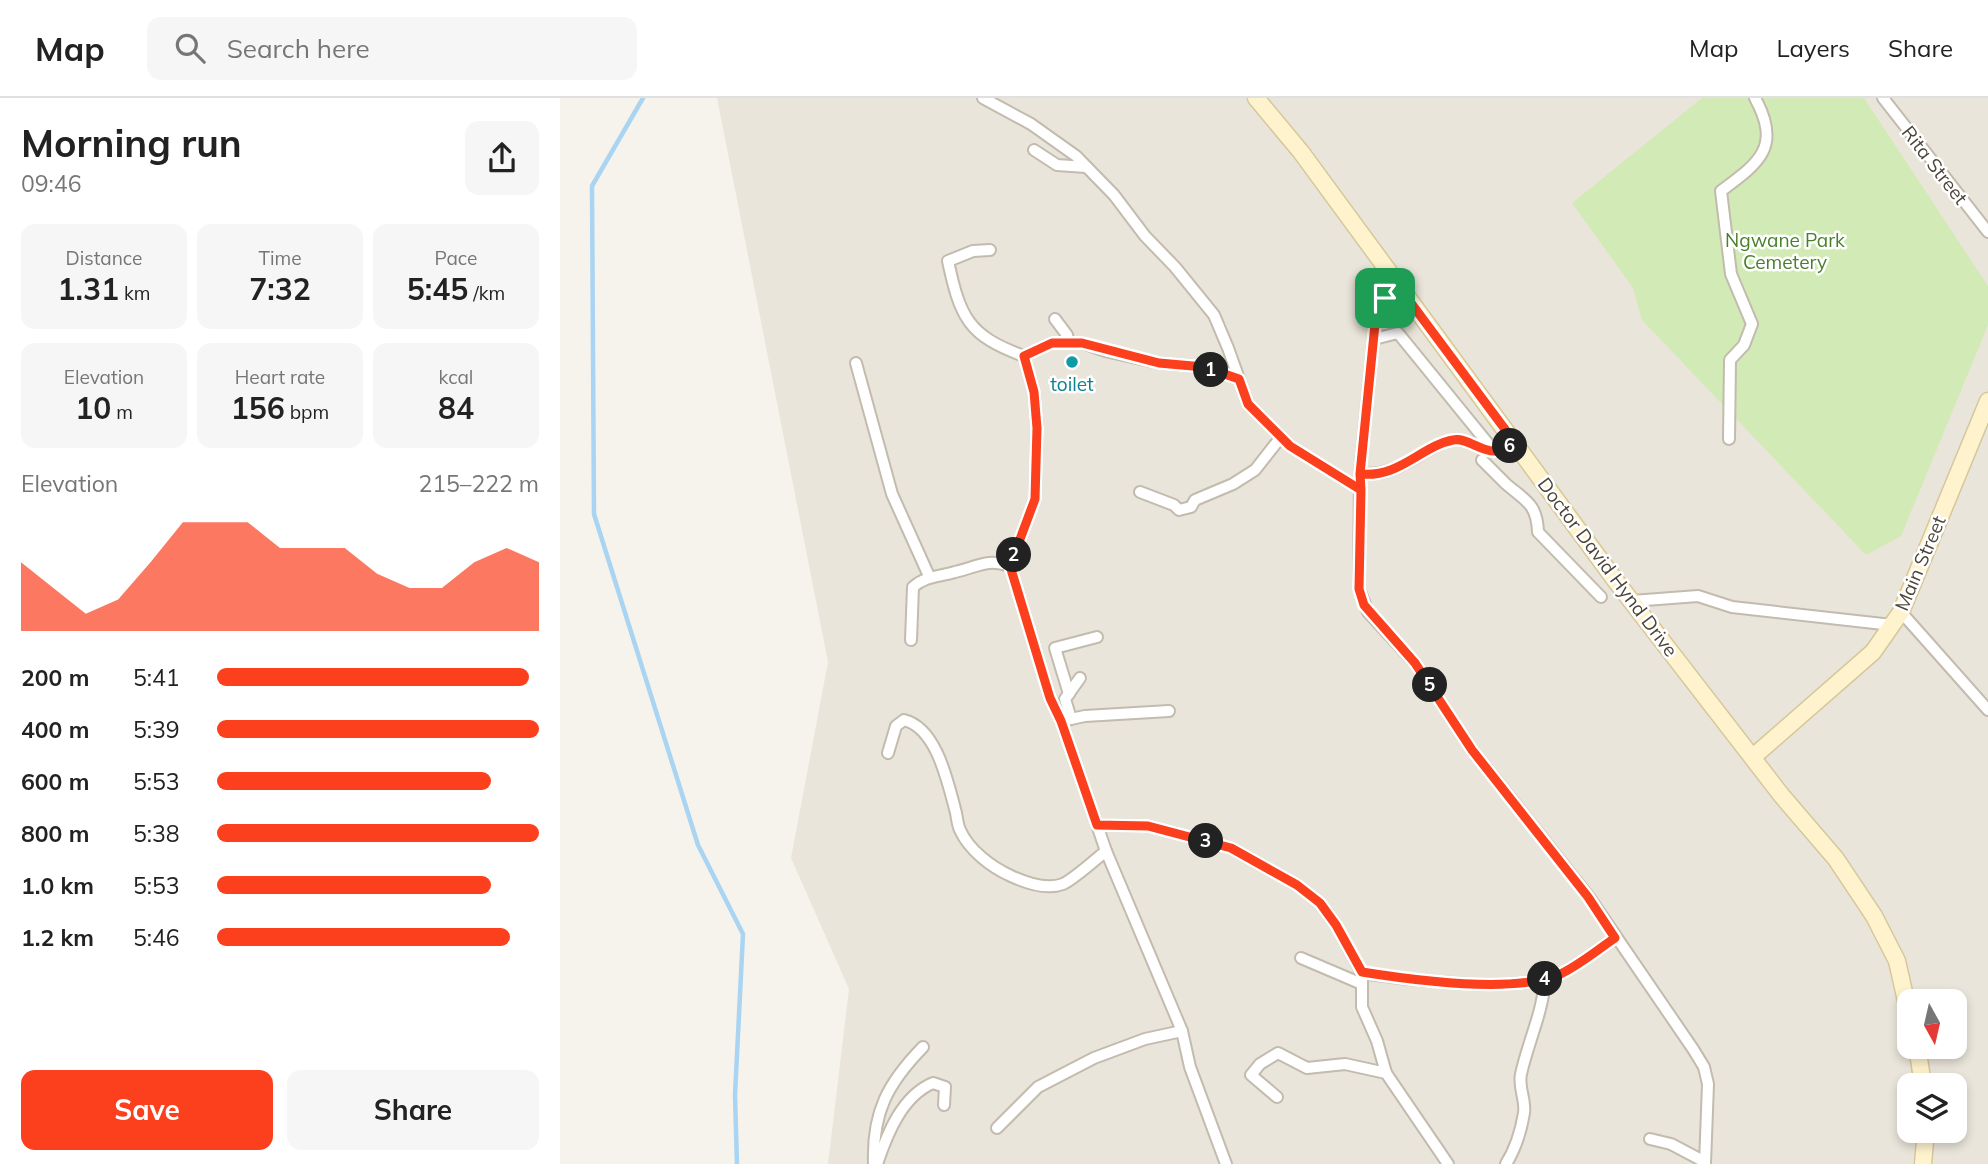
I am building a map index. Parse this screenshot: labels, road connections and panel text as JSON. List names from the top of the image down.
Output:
{
  "streets": {
    "main road": ["Main Street", "Doctor David Hynd Drive"],
    "street": ["Rita Street"]
  },
  "crossings": [
    ["Main Street", "Doctor David Hynd Drive"]
  ],
  "parks": ["Ngwane Park Cemetery"],
  "places": ["toilet"],
  "north": "bottom",
  "page": {
    "header": "Map",
    "search": "Search here",
    "nav": ["Map", "Layers", "Share"],
    "heading": ["Morning run", "09:46"],
    "stats": [
      ["Distance", "1.31 km"],
      ["Time", "7:32"],
      ["Pace", "5:45 /km"],
      ["Elevation", "10 m"],
      ["Heart rate", "156 bpm"],
      ["kcal", "84"]
    ],
    "pins": [
      "1",
      "6",
      "2",
      "5",
      "3",
      "4"
    ],
    "chart": ["Elevation", "215–222 m"],
    "list": [
      {
        "name": "200 m",
        "note": "5:41"
      },
      {
        "name": "400 m",
        "note": "5:39"
      },
      {
        "name": "600 m",
        "note": "5:53"
      },
      {
        "name": "800 m",
        "note": "5:38"
      },
      {
        "name": "1.0 km",
        "note": "5:53"
      },
      {
        "name": "1.2 km",
        "note": "5:46"
      }
    ],
    "buttons": ["Save", "Share"]
  }
}
